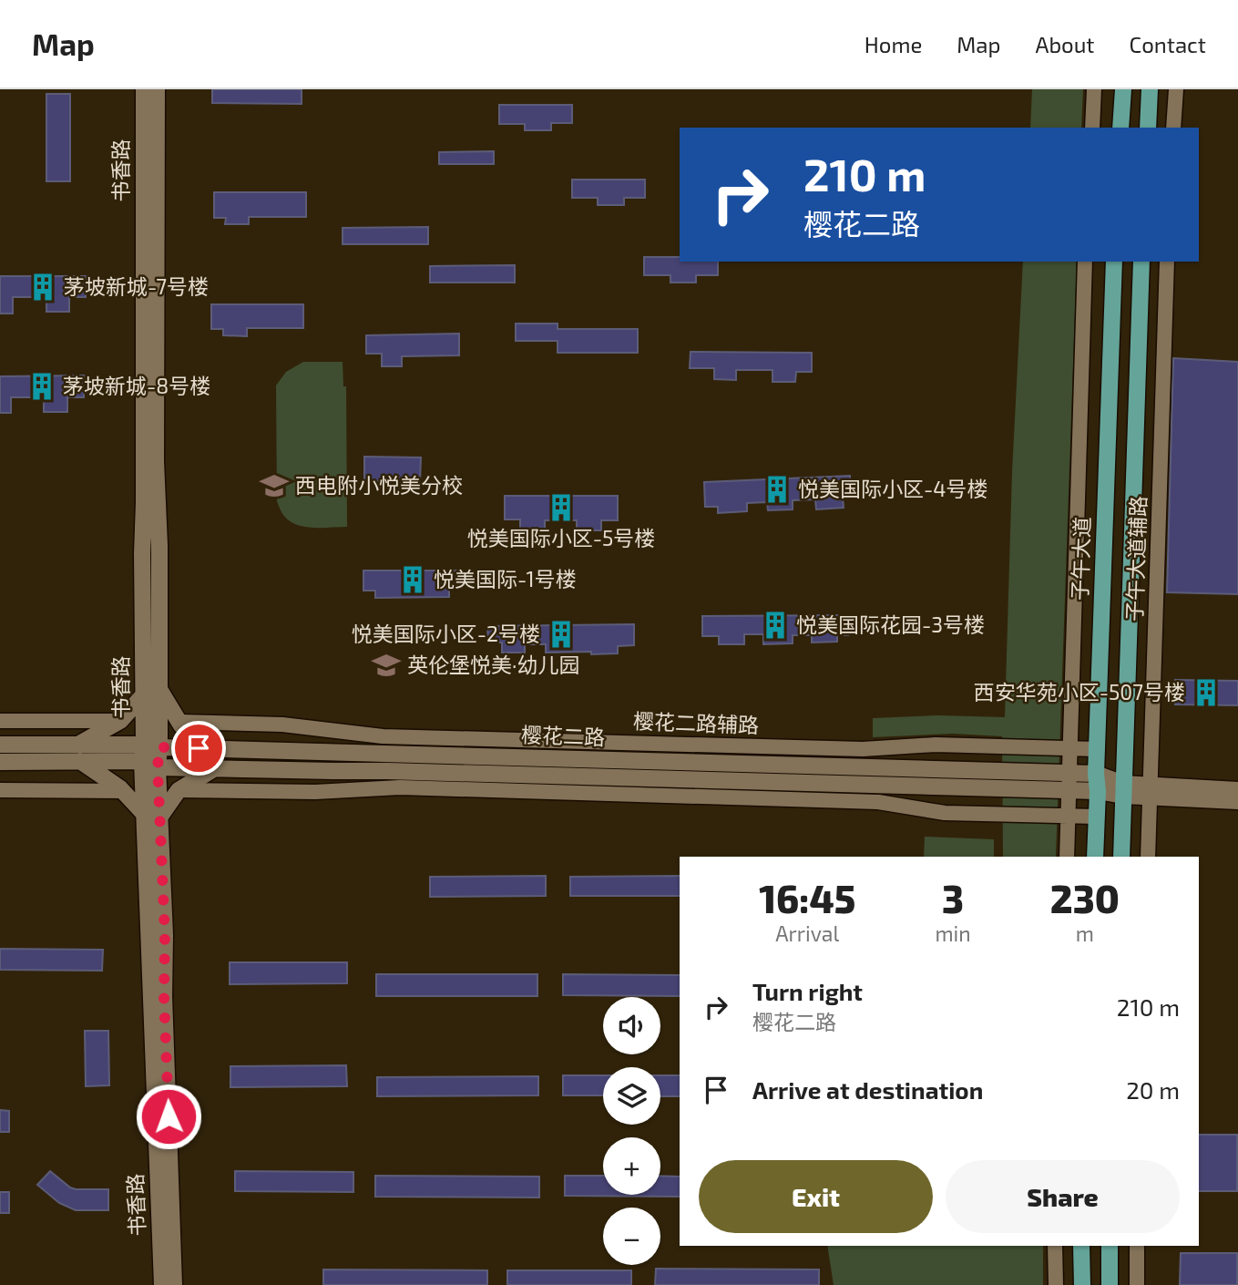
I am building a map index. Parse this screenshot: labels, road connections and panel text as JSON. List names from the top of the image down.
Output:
{
  "streets": {
    "main road": ["书香路", "子午大道", "樱花二路"],
    "street": ["子午大道辅路", "樱花二路辅路"]
  },
  "crossings": [
    ["书香路", "樱花二路"],
    ["子午大道", "樱花二路辅路"],
    ["子午大道", "樱花二路"]
  ],
  "places": {
    "building": [
      "茅坡新城-7号楼",
      "茅坡新城-8号楼",
      "悦美国际小区-4号楼",
      "悦美国际小区-5号楼",
      "悦美国际-1号楼",
      "悦美国际花园-3号楼",
      "悦美国际小区-2号楼",
      "西安华苑小区-507号楼"
    ],
    "school or university": ["西电附小悦美分校", "英伦堡悦美·幼儿园"]
  },
  "page": {
    "header": "Map",
    "nav": [
      "Home",
      "Map",
      "About",
      "Contact"
    ],
    "turn": ["210 m", "樱花二路"],
    "eta": [
      "16:45",
      "Arrival",
      "3",
      "min",
      "230",
      "m"
    ],
    "list": [
      {
        "name": "Turn right",
        "note": "樱花二路",
        "value": "210 m"
      },
      {
        "name": "Arrive at destination",
        "value": "20 m"
      }
    ],
    "map_buttons": ["+", "−"],
    "buttons": ["Exit", "Share"]
  }
}
